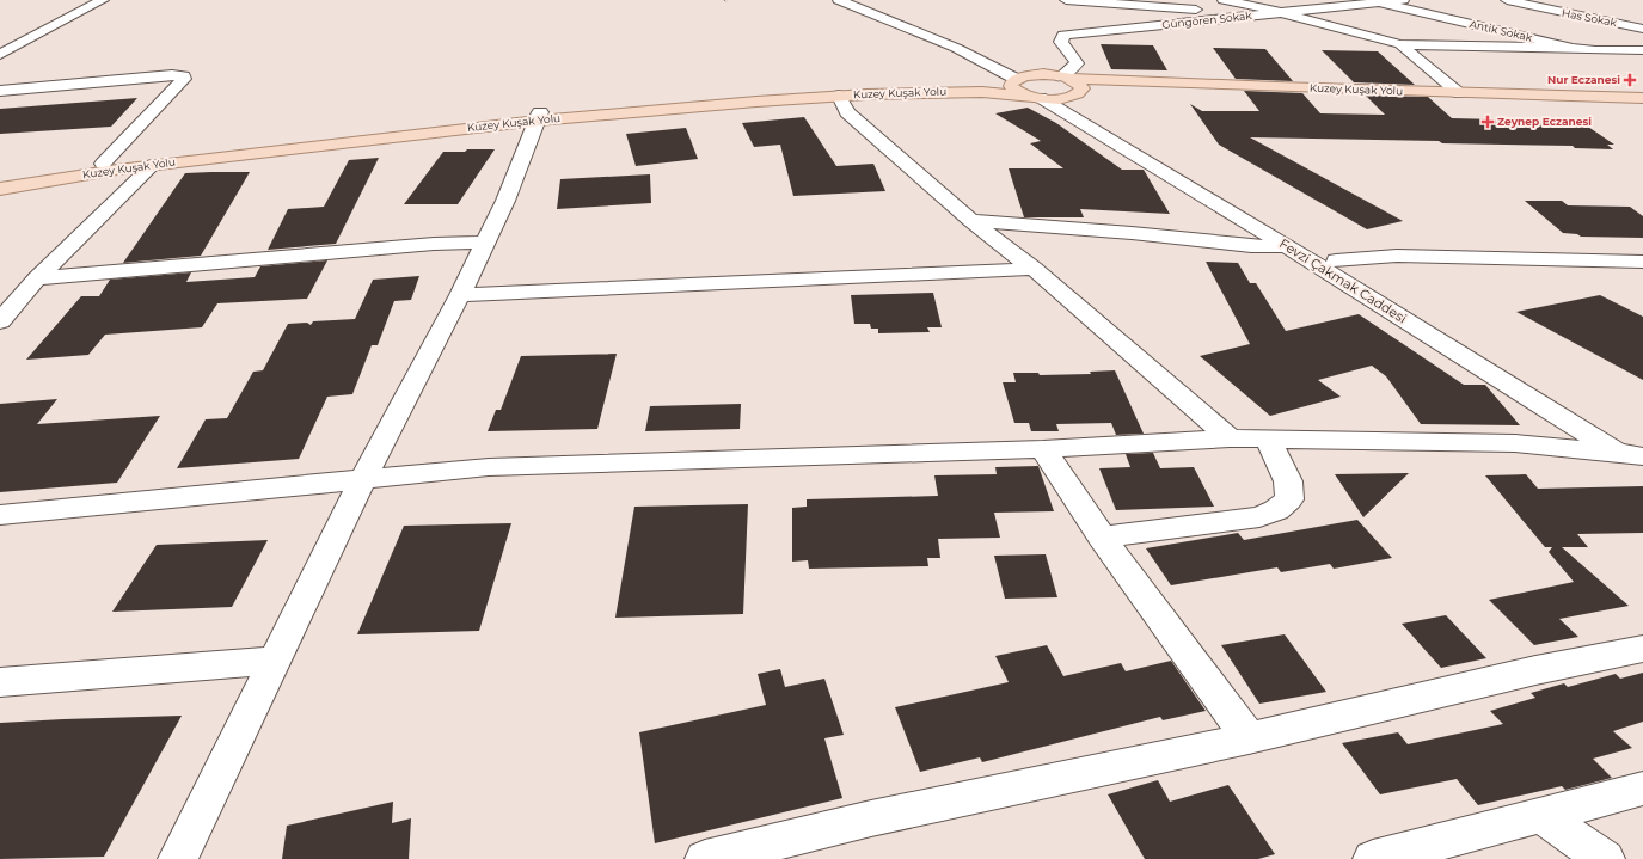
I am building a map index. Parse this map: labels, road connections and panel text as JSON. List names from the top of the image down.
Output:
{
  "streets": {
    "main road": ["Kuzey Kuşak Yolu"],
    "street": [
      "Has Sokak",
      "Güngören Sokak",
      "Antik Sokak",
      "Fevzi Çakmak Caddesi"
    ]
  },
  "crossings": [
    ["Güngören Sokak", "Antik Sokak"],
    ["Güngören Sokak", "Kuzey Kuşak Yolu"],
    ["Kuzey Kuşak Yolu", "Fevzi Çakmak Caddesi"]
  ],
  "places": {
    "health": ["Nur Eczanesi", "Zeynep Eczanesi"]
  }
}
